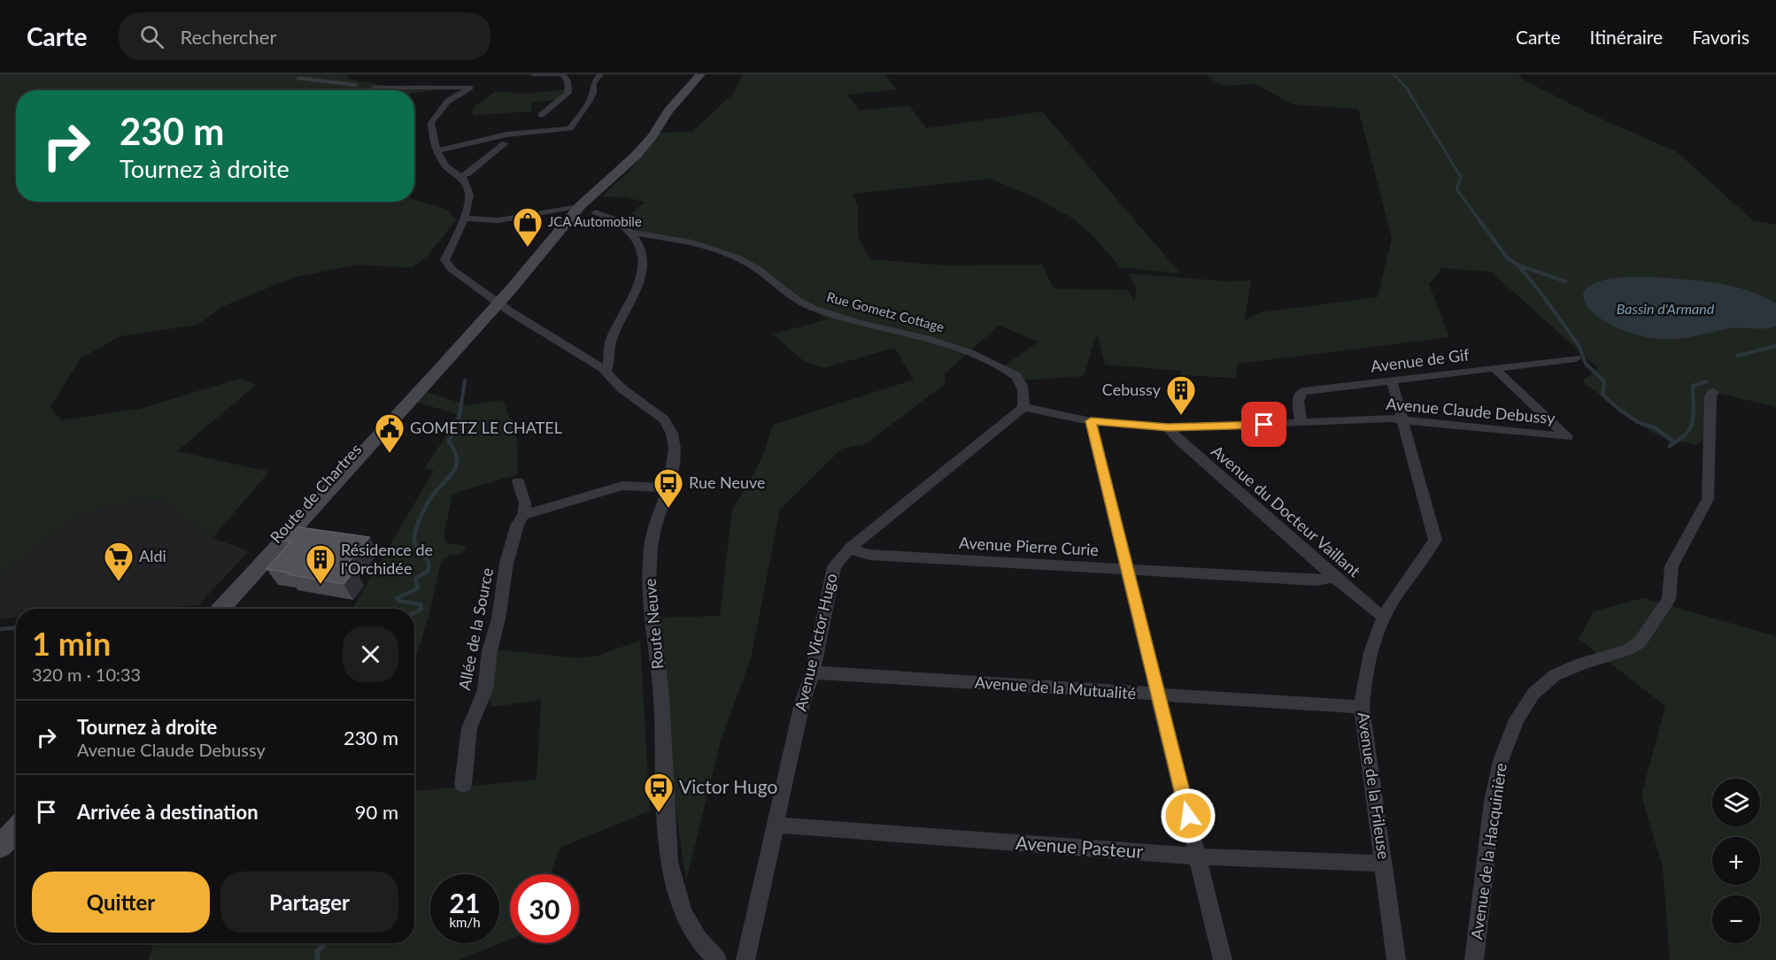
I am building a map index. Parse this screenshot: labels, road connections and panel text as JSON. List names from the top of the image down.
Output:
{
  "streets": {
    "main road": ["Route de Chartres"],
    "street": [
      "Rue Gometz Cottage",
      "Avenue de Gif",
      "Avenue Claude Debussy",
      "Avenue du Docteur Vaillant",
      "Avenue Pierre Curie",
      "Route Neuve",
      "Allée de la Source",
      "Avenue Victor Hugo",
      "Avenue de la Mutualité",
      "Avenue de la Frileuse",
      "Avenue Pasteur",
      "Avenue de la Hacquinière"
    ]
  },
  "crossings": [
    ["Rue Gometz Cottage", "Avenue Claude Debussy"],
    ["Rue Gometz Cottage", "Avenue Victor Hugo"],
    ["Avenue de Gif", "Avenue Claude Debussy"],
    ["Avenue de Gif", "Avenue de la Frileuse"],
    ["Avenue Claude Debussy", "Avenue du Docteur Vaillant"],
    ["Avenue Claude Debussy", "Avenue Victor Hugo"],
    ["Avenue Claude Debussy", "Avenue de la Frileuse"],
    ["Route de Chartres", "Route Neuve"],
    ["Avenue du Docteur Vaillant", "Avenue Pierre Curie"],
    ["Avenue du Docteur Vaillant", "Avenue de la Frileuse"],
    ["Avenue Pierre Curie", "Avenue Victor Hugo"],
    ["Avenue Victor Hugo", "Avenue de la Mutualité"],
    ["Avenue Victor Hugo", "Avenue Pasteur"],
    ["Avenue de la Mutualité", "Avenue de la Frileuse"],
    ["Avenue de la Frileuse", "Avenue Pasteur"]
  ],
  "water": ["Bassin d'Armand"],
  "places": {
    "shop": ["JCA Automobile"],
    "building": ["Cebussy", "Résidence de l'Orchidée"],
    "public building": ["GOMETZ LE CHATEL"],
    "bus stop": ["Rue Neuve", "Victor Hugo"],
    "supermarket": ["Aldi"]
  },
  "page": {
    "header": "Carte",
    "search": "Rechercher",
    "nav": ["Carte", "Itinéraire", "Favoris"],
    "turn": ["230 m", "Tournez à droite"],
    "heading": ["1 min", "320 m · 10:33"],
    "list": [
      {
        "name": "Tournez à droite",
        "note": "Avenue Claude Debussy",
        "value": "230 m"
      },
      {
        "name": "Arrivée à destination",
        "value": "90 m"
      }
    ],
    "map_buttons": ["+", "−"],
    "buttons": ["Quitter", "Partager"],
    "speed": "21 km/h",
    "limit": "30"
  }
}
